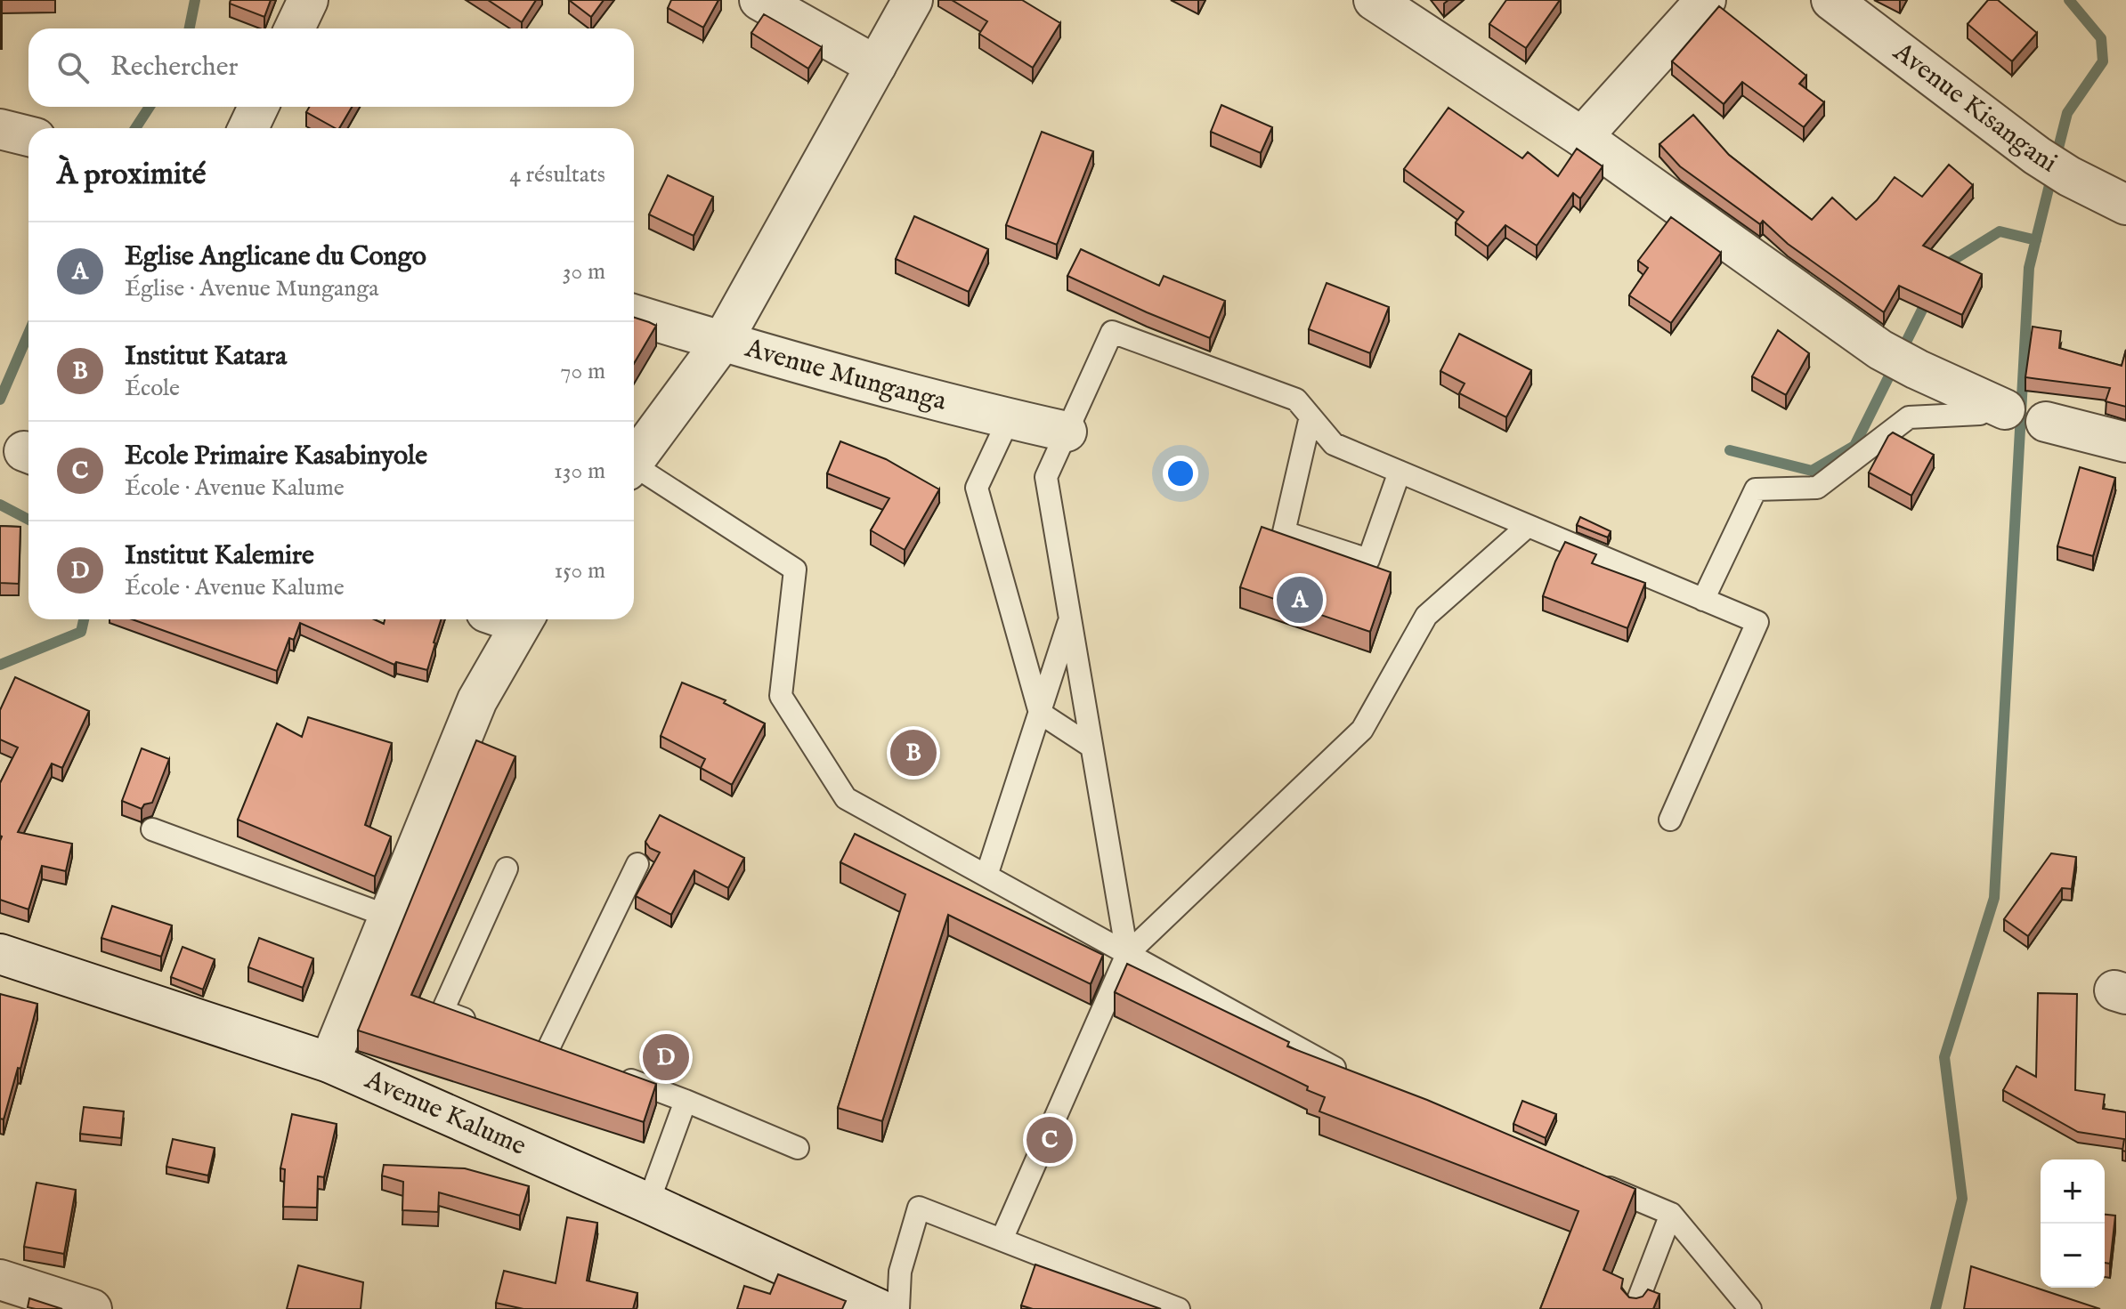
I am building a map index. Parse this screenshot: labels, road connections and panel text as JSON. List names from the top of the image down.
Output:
{
  "streets": {
    "street": ["Avenue Kisangani", "Avenue Munganga", "Avenue Kalume"]
  },
  "page": {
    "search": "Rechercher",
    "heading": ["À proximité", "4 résultats"],
    "list": [
      {
        "mark": "A",
        "name": "Eglise Anglicane du Congo",
        "note": "Église · Avenue Munganga",
        "value": "30 m"
      },
      {
        "mark": "B",
        "name": "Institut Katara",
        "note": "École",
        "value": "70 m"
      },
      {
        "mark": "C",
        "name": "Ecole Primaire Kasabinyole",
        "note": "École · Avenue Kalume",
        "value": "130 m"
      },
      {
        "mark": "D",
        "name": "Institut Kalemire",
        "note": "École · Avenue Kalume",
        "value": "150 m"
      }
    ],
    "pins": [
      "A",
      "B",
      "D",
      "C"
    ],
    "map_buttons": ["+", "−"]
  }
}
